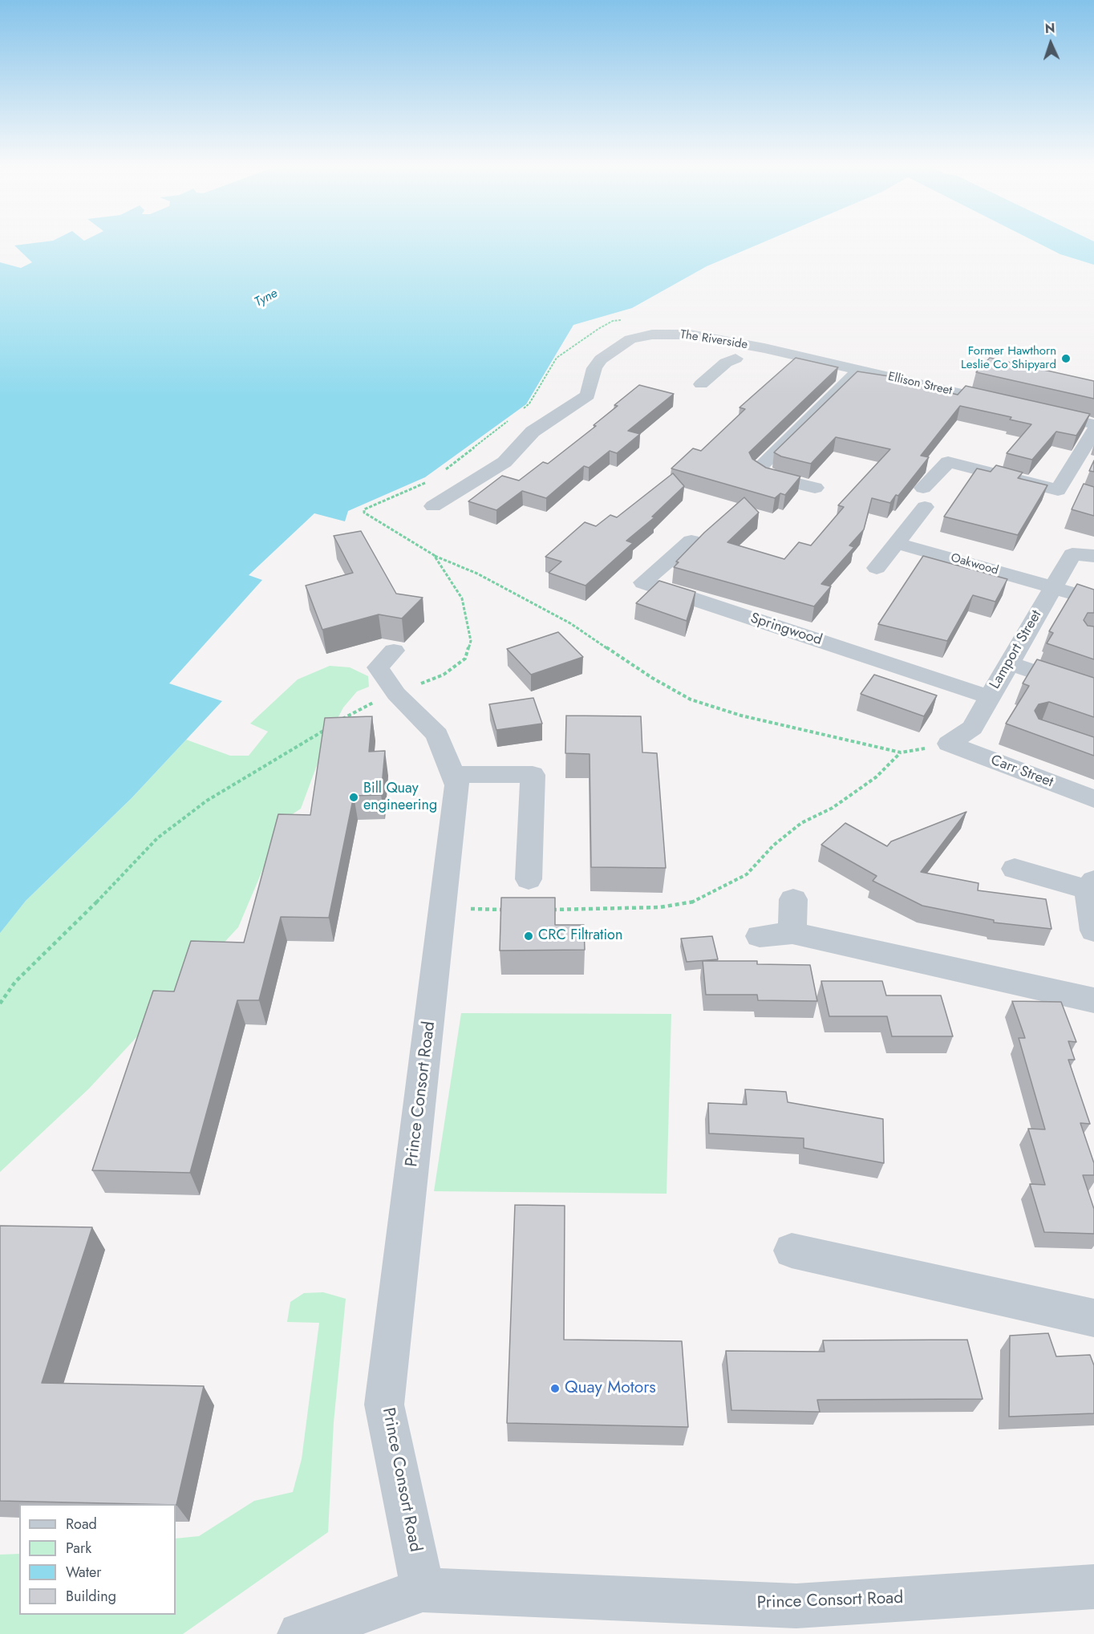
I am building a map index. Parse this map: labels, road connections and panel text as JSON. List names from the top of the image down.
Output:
{
  "streets": {
    "street": [
      "The Riverside",
      "Ellison Street",
      "Oakwood",
      "Springwood",
      "Lamport Street",
      "Carr Street",
      "Prince Consort Road"
    ]
  },
  "crossings": [
    ["The Riverside", "Ellison Street"],
    ["Oakwood", "Lamport Street"],
    ["Springwood", "Lamport Street"],
    ["Lamport Street", "Carr Street"]
  ],
  "water": ["Tyne"],
  "places": [
    "Former Hawthorn Leslie Co Shipyard",
    "Bill Quay engineering",
    "CRC Filtration",
    "Quay Motors"
  ],
  "legend": [
    "Road",
    "Park",
    "Water",
    "Building"
  ],
  "north": "top"
}
